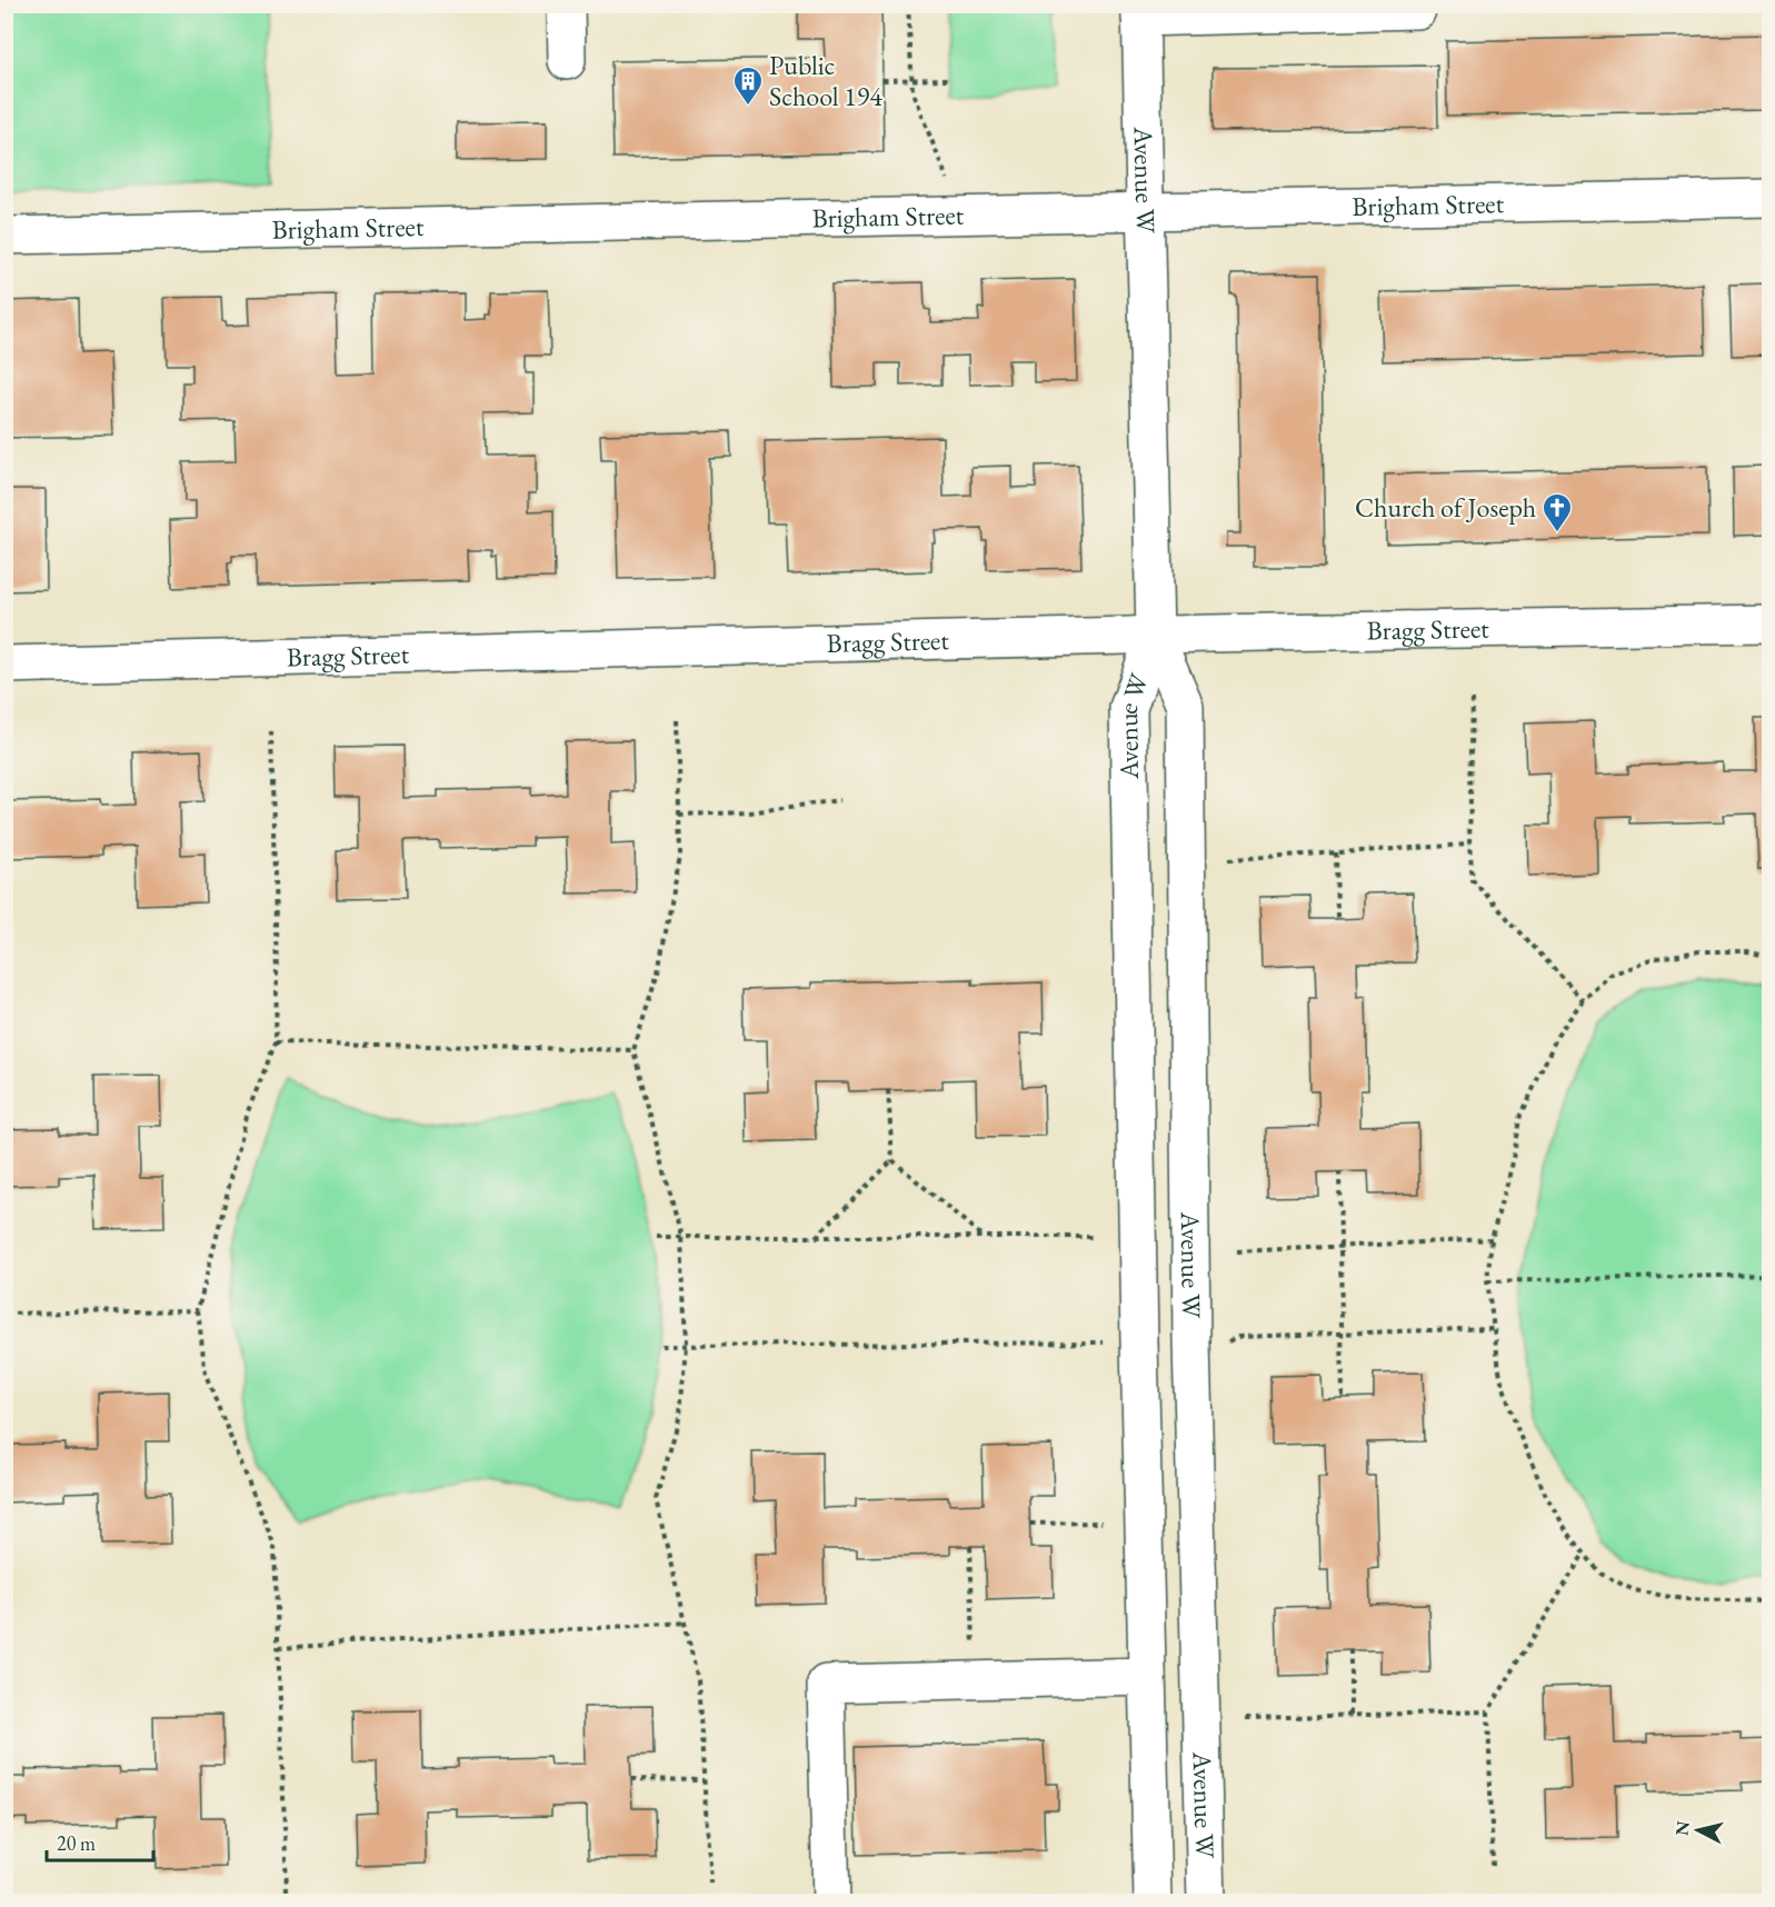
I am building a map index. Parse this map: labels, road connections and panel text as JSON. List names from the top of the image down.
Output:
{
  "streets": {
    "street": ["Avenue W", "Brigham Street", "Bragg Street"]
  },
  "crossings": [
    ["Avenue W", "Brigham Street"],
    ["Avenue W", "Bragg Street"]
  ],
  "places": {
    "building": ["Public School 194"],
    "church": ["Church of Joseph"]
  },
  "scale_bar": "20 m",
  "north": "left"
}
